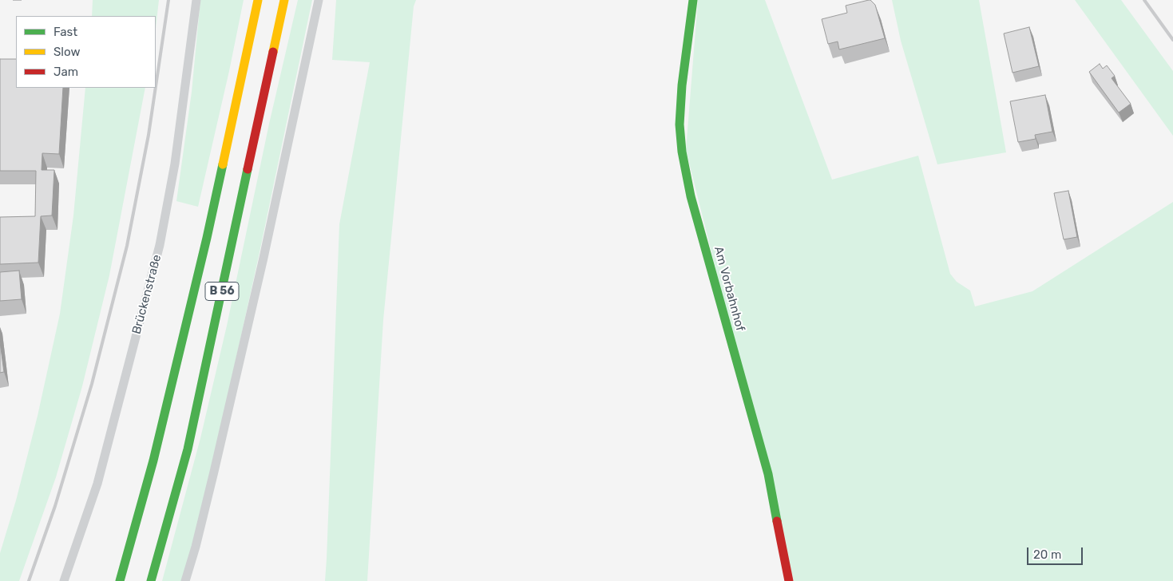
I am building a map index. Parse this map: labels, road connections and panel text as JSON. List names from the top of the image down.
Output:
{
  "streets": {
    "main road": ["Am Vorbahnhof", "B 56"],
    "lane": ["Brückenstraße"]
  },
  "legend": ["Fast", "Slow", "Jam"],
  "scale_bar": "20 m"
}
